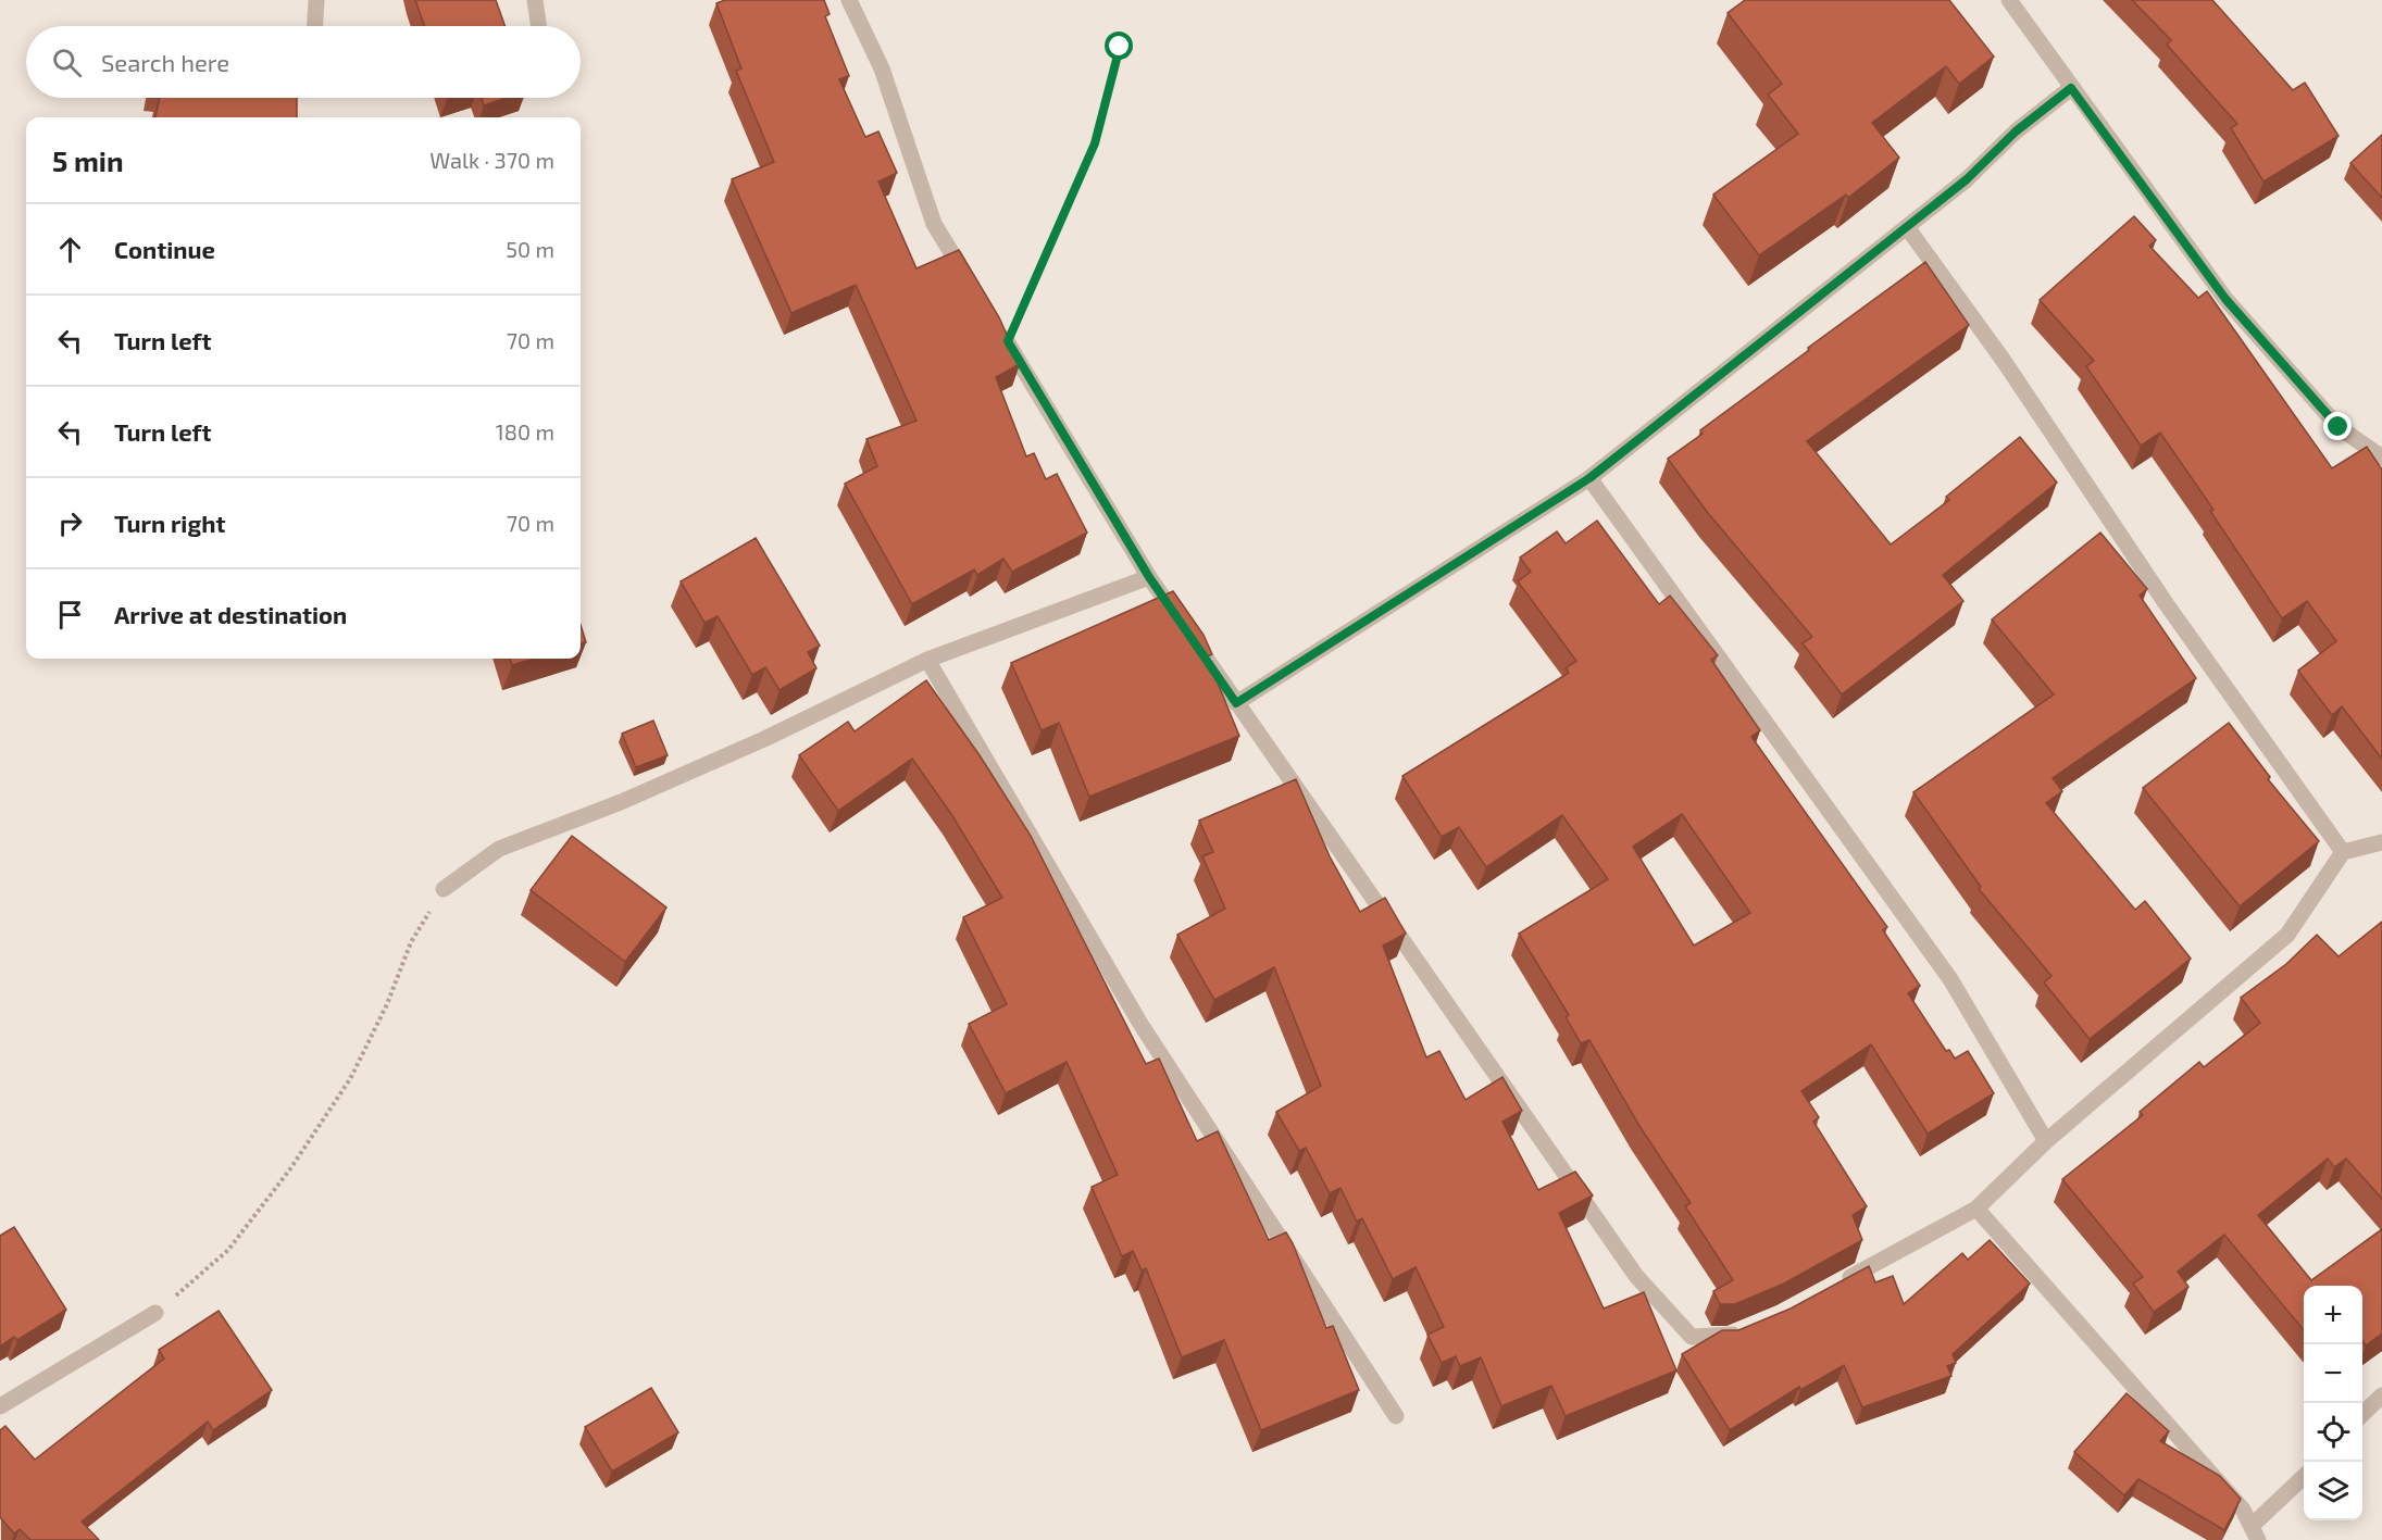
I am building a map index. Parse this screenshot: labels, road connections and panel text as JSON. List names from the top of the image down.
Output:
{
  "page": {
    "search": "Search here",
    "heading": ["5 min", "Walk · 370 m"],
    "list": [
      ["Continue", "50 m"],
      ["Turn left", "70 m"],
      ["Turn left", "180 m"],
      ["Turn right", "70 m"],
      "Arrive at destination"
    ],
    "map_buttons": ["+", "−"]
  }
}
